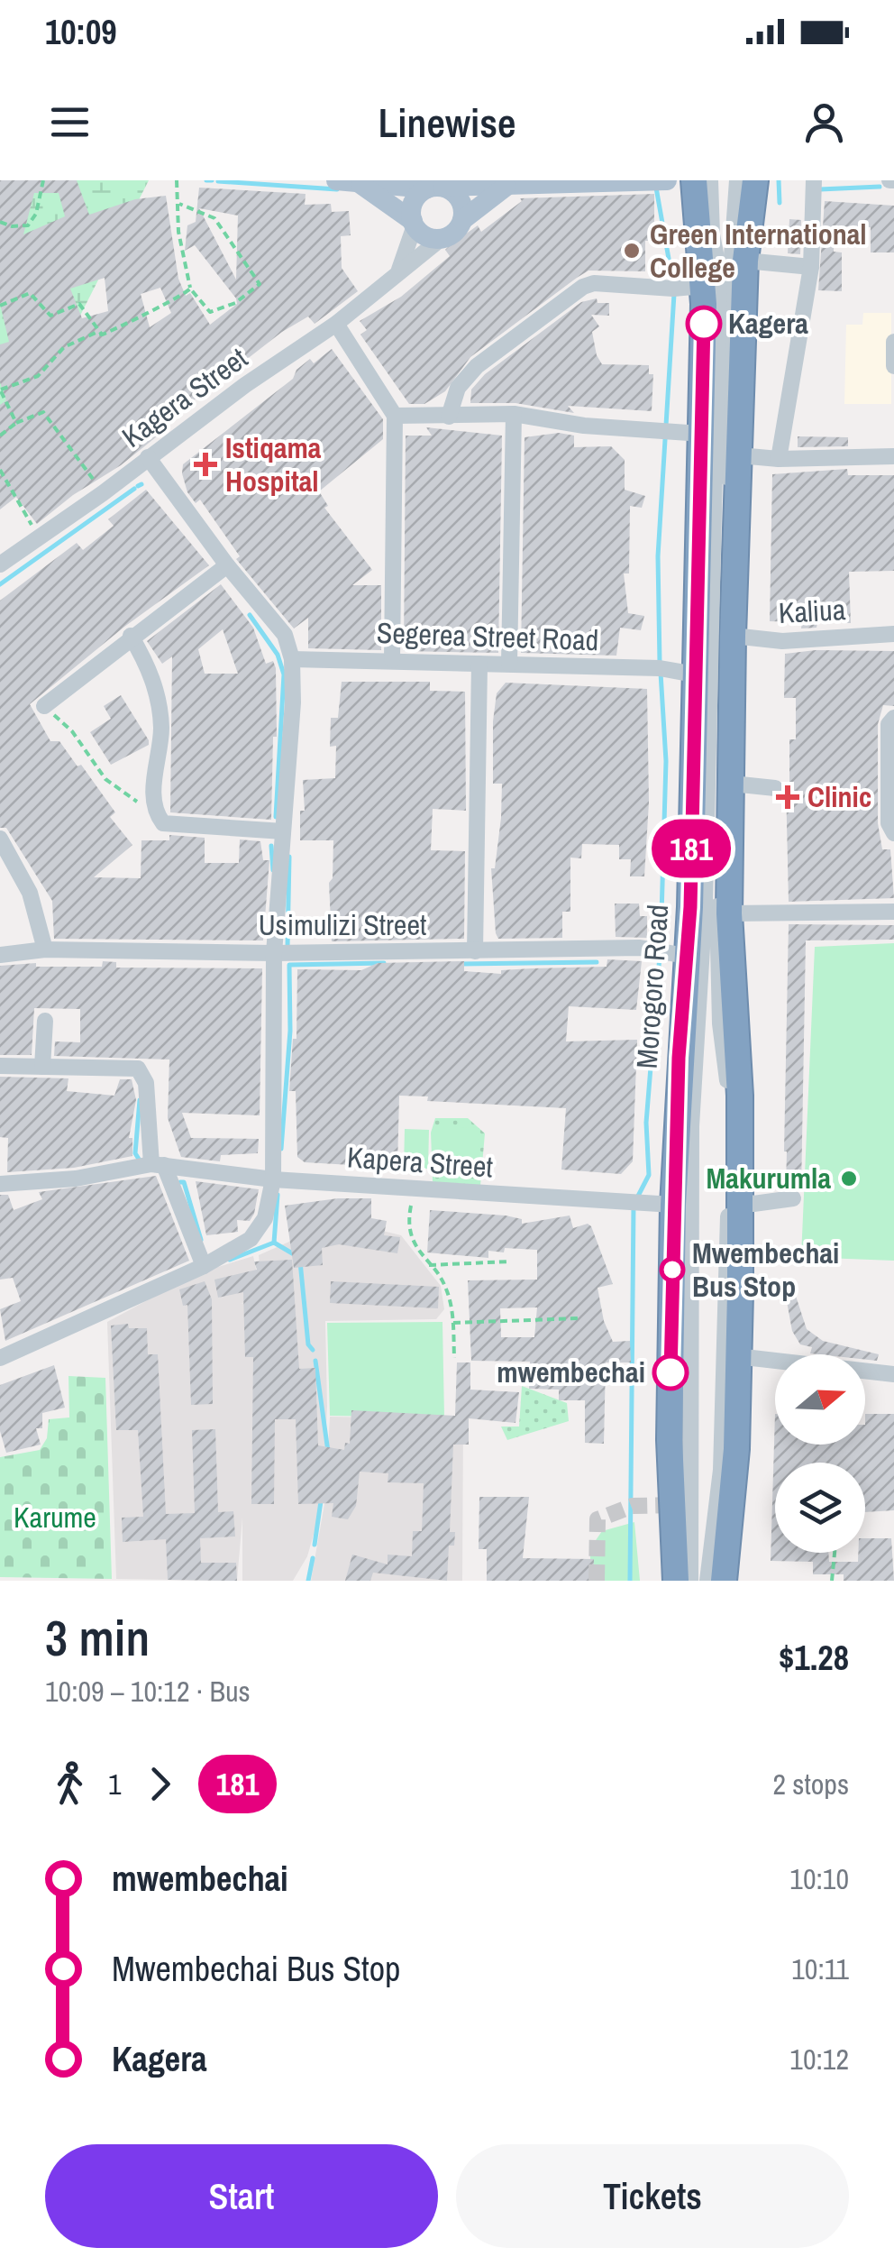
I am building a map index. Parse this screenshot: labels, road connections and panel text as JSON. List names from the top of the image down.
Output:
{
  "streets": {
    "highway": ["Morogoro Road"],
    "street": [
      "Kagera Street",
      "Kaliua",
      "Segerea Street Road",
      "Usimulizi Street",
      "Kapera Street"
    ]
  },
  "crossings": [
    ["Segerea Street Road", "Morogoro Road"],
    ["Usimulizi Street", "Morogoro Road"],
    ["Morogoro Road", "Kapera Street"]
  ],
  "parks": ["Karume"],
  "places": {
    "other": [
      "Green International College",
      "Kagera",
      "Makurumla",
      "Mwembechai Bus Stop",
      "mwembechai"
    ],
    "health": ["Istiqama Hospital", "Clinic"]
  },
  "lines": ["bus line 181"],
  "north": "right",
  "page": {
    "status": "10:09",
    "header": "Linewise",
    "on_map": "181",
    "heading": ["3 min", "10:09 – 10:12 · Bus", "$1.28"],
    "legs": ["1", "181", "2 stops"],
    "list": [
      {
        "name": "mwembechai",
        "value": "10:10"
      },
      {
        "name": "Mwembechai Bus Stop",
        "value": "10:11"
      },
      {
        "name": "Kagera",
        "value": "10:12"
      }
    ],
    "buttons": ["Start", "Tickets"]
  }
}
